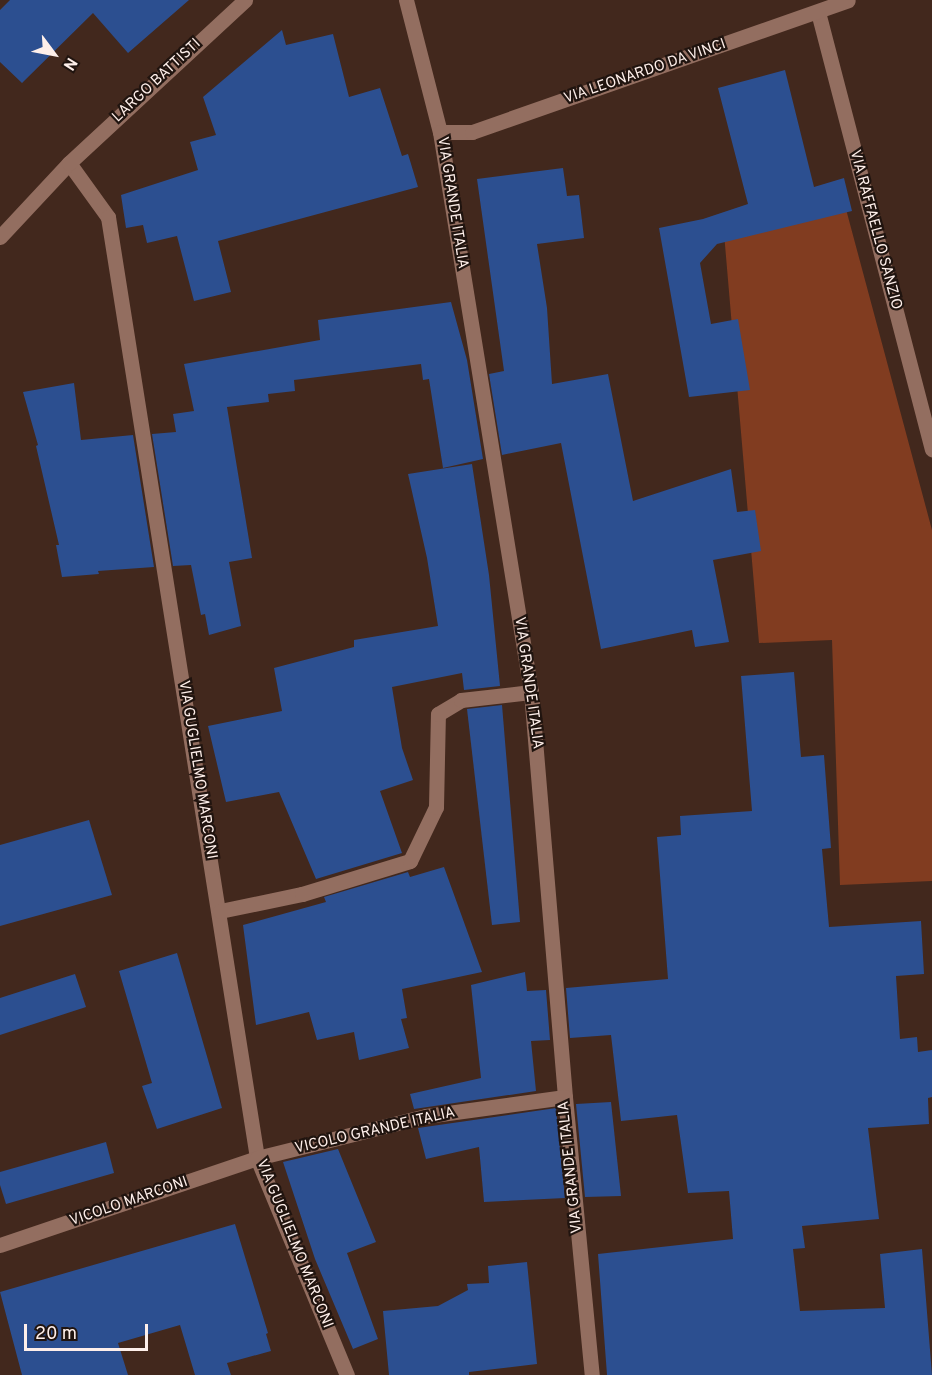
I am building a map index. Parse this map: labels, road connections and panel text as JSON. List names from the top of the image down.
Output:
{
  "streets": {
    "street": [
      "VIA LEONARDO DA VINCI",
      "LARGO BATTISTI",
      "VIA GRANDE ITALIA",
      "VIA RAFFAELLO SANZIO",
      "VIA GUGLIELMO MARCONI",
      "VICOLO GRANDE ITALIA",
      "VICOLO MARCONI"
    ]
  },
  "crossings": [
    ["VIA LEONARDO DA VINCI", "VIA GRANDE ITALIA"],
    ["VIA LEONARDO DA VINCI", "VIA RAFFAELLO SANZIO"],
    ["LARGO BATTISTI", "VIA GUGLIELMO MARCONI"],
    ["VIA GRANDE ITALIA", "VICOLO GRANDE ITALIA"],
    ["VIA GUGLIELMO MARCONI", "VICOLO GRANDE ITALIA"],
    ["VIA GUGLIELMO MARCONI", "VICOLO MARCONI"],
    ["VICOLO GRANDE ITALIA", "VICOLO MARCONI"]
  ],
  "scale_bar": "20 m",
  "north": "bottom right"
}
